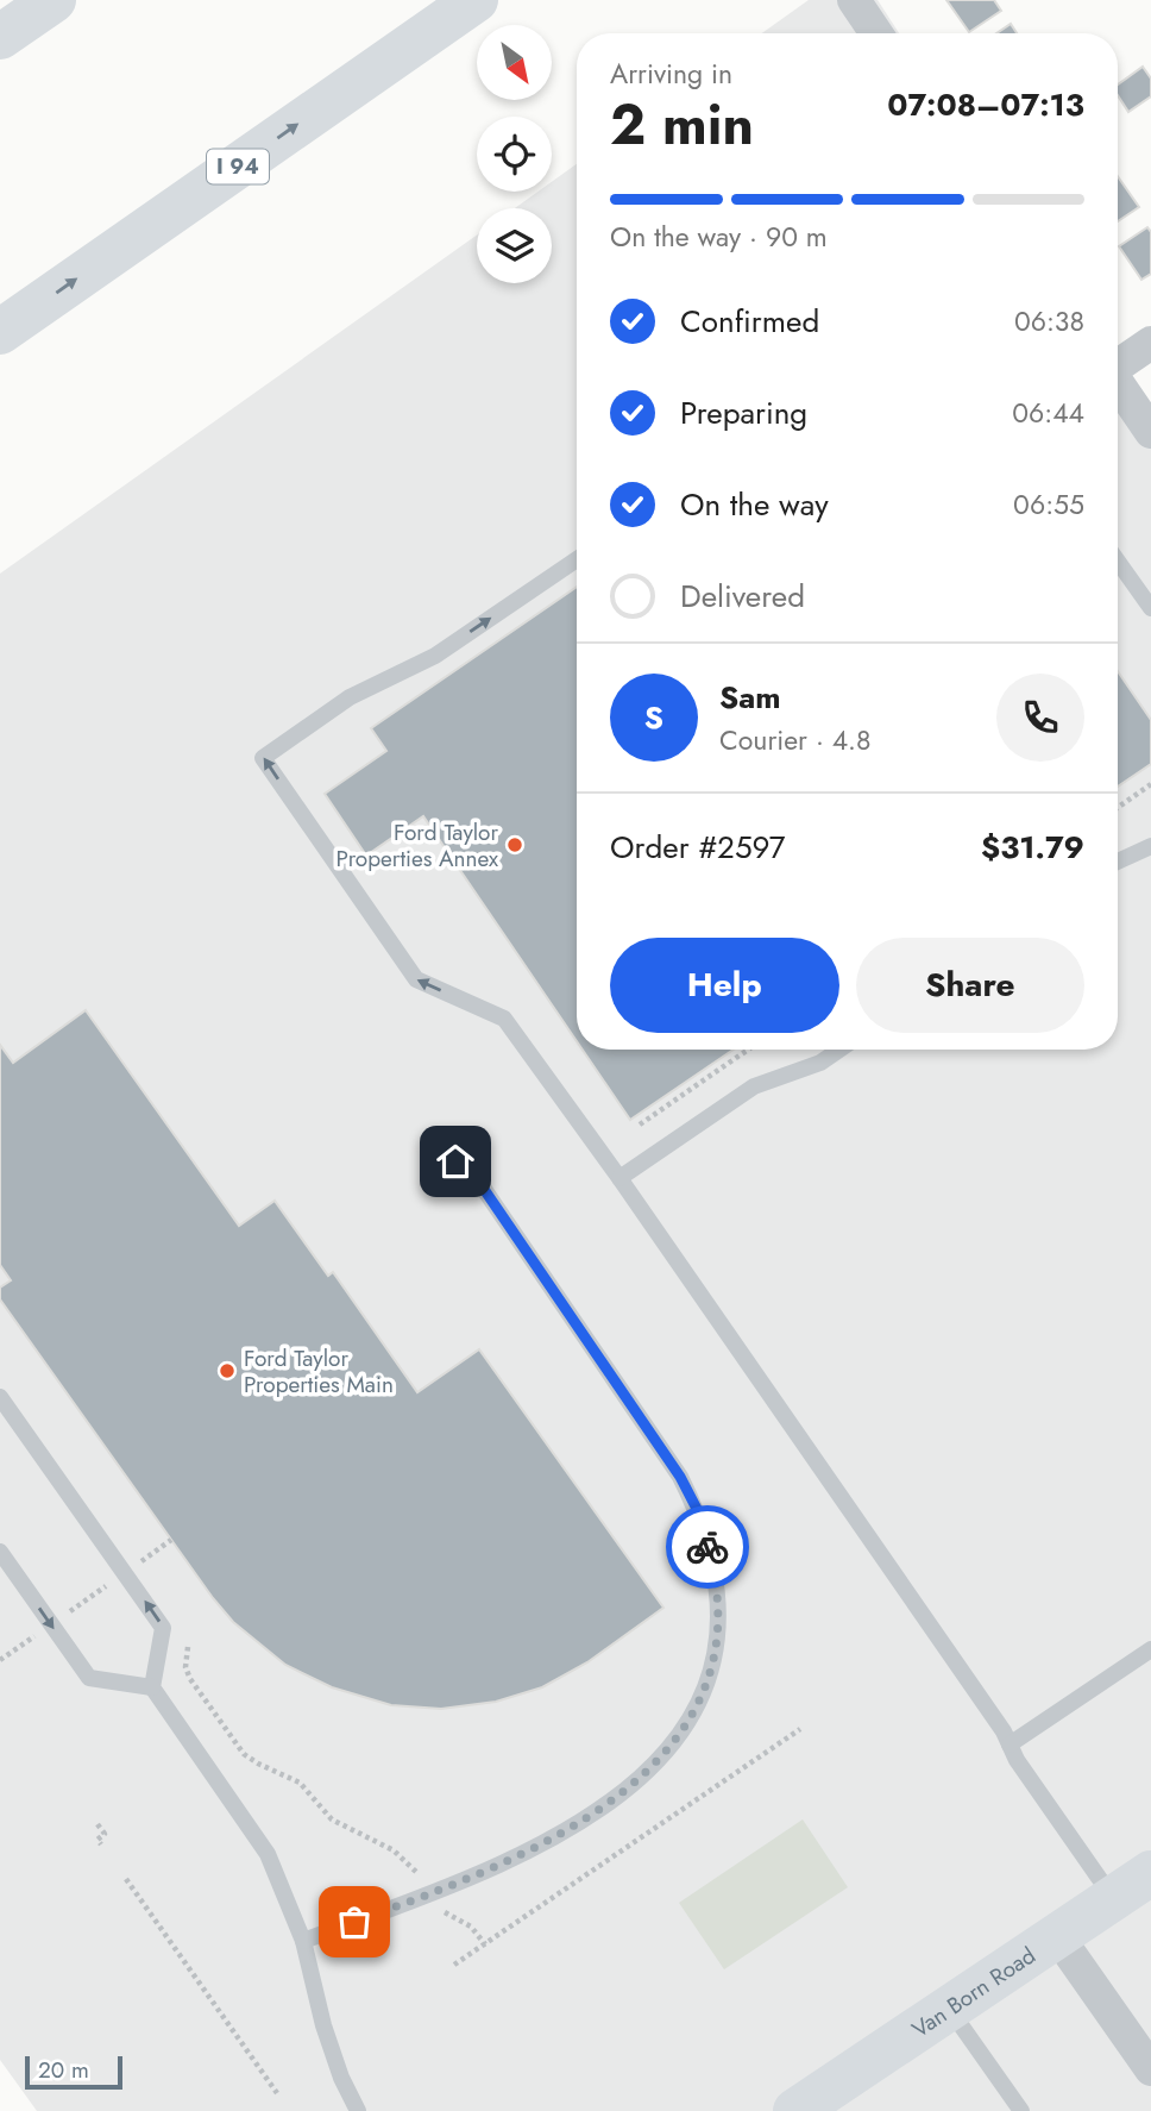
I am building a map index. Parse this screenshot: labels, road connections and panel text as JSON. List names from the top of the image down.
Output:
{
  "streets": {
    "main road": ["I 94", "Van Born Road"]
  },
  "places": ["Ford Taylor Properties Annex", "Ford Taylor Properties Main"],
  "scale_bar": "20 m",
  "north": "bottom right",
  "page": {
    "heading": ["2 min", "Arriving in", "07:08–07:13"],
    "panel": [
      "Sam",
      "Courier · 4.8",
      "Order #2597",
      "$31.79"
    ],
    "bar": "On the way · 90 m",
    "list": [
      ["Confirmed", "06:38"],
      ["Preparing", "06:44"],
      ["On the way", "06:55"],
      "Delivered"
    ],
    "round": "S",
    "buttons": ["Help", "Share"],
    "scale": "20 m"
  }
}
